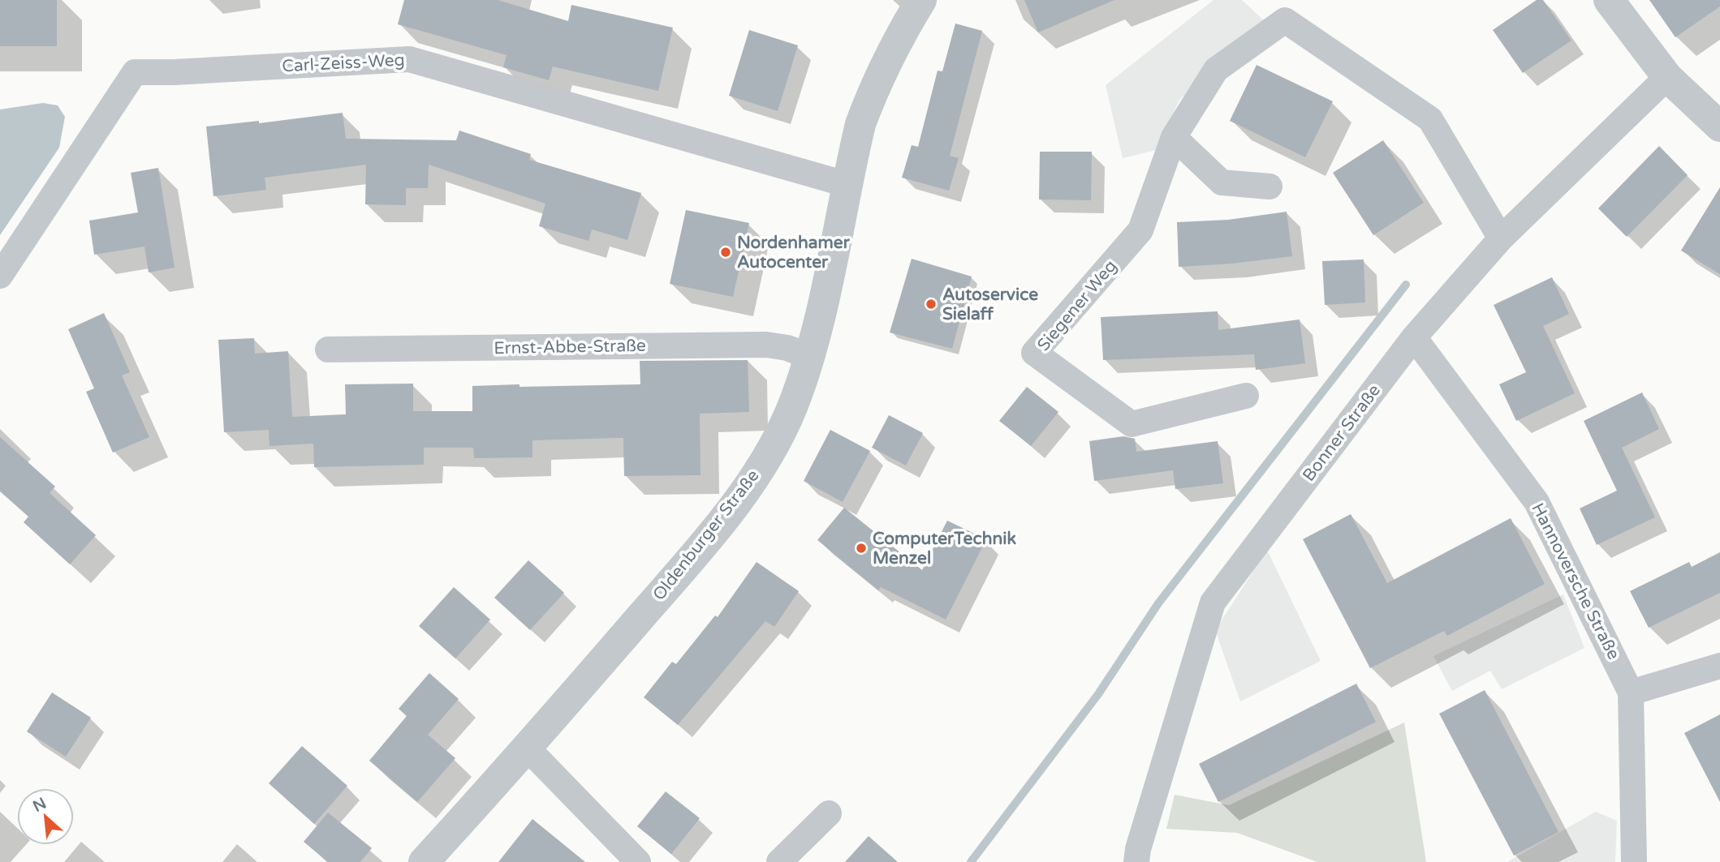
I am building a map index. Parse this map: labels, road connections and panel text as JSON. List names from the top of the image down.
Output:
{
  "streets": {
    "street": [
      "Carl-Zeiss-Weg",
      "Siegener Weg",
      "Ernst-Abbe-Straße",
      "Bonner Straße",
      "Oldenburger Straße",
      "Hannoversche Straße"
    ]
  },
  "crossings": [
    ["Carl-Zeiss-Weg", "Oldenburger Straße"],
    ["Siegener Weg", "Bonner Straße"],
    ["Ernst-Abbe-Straße", "Oldenburger Straße"],
    ["Bonner Straße", "Hannoversche Straße"]
  ],
  "places": ["Nordenhamer Autocenter", "Autoservice Sielaff", "ComputerTechnik Menzel"],
  "north": "top left"
}
